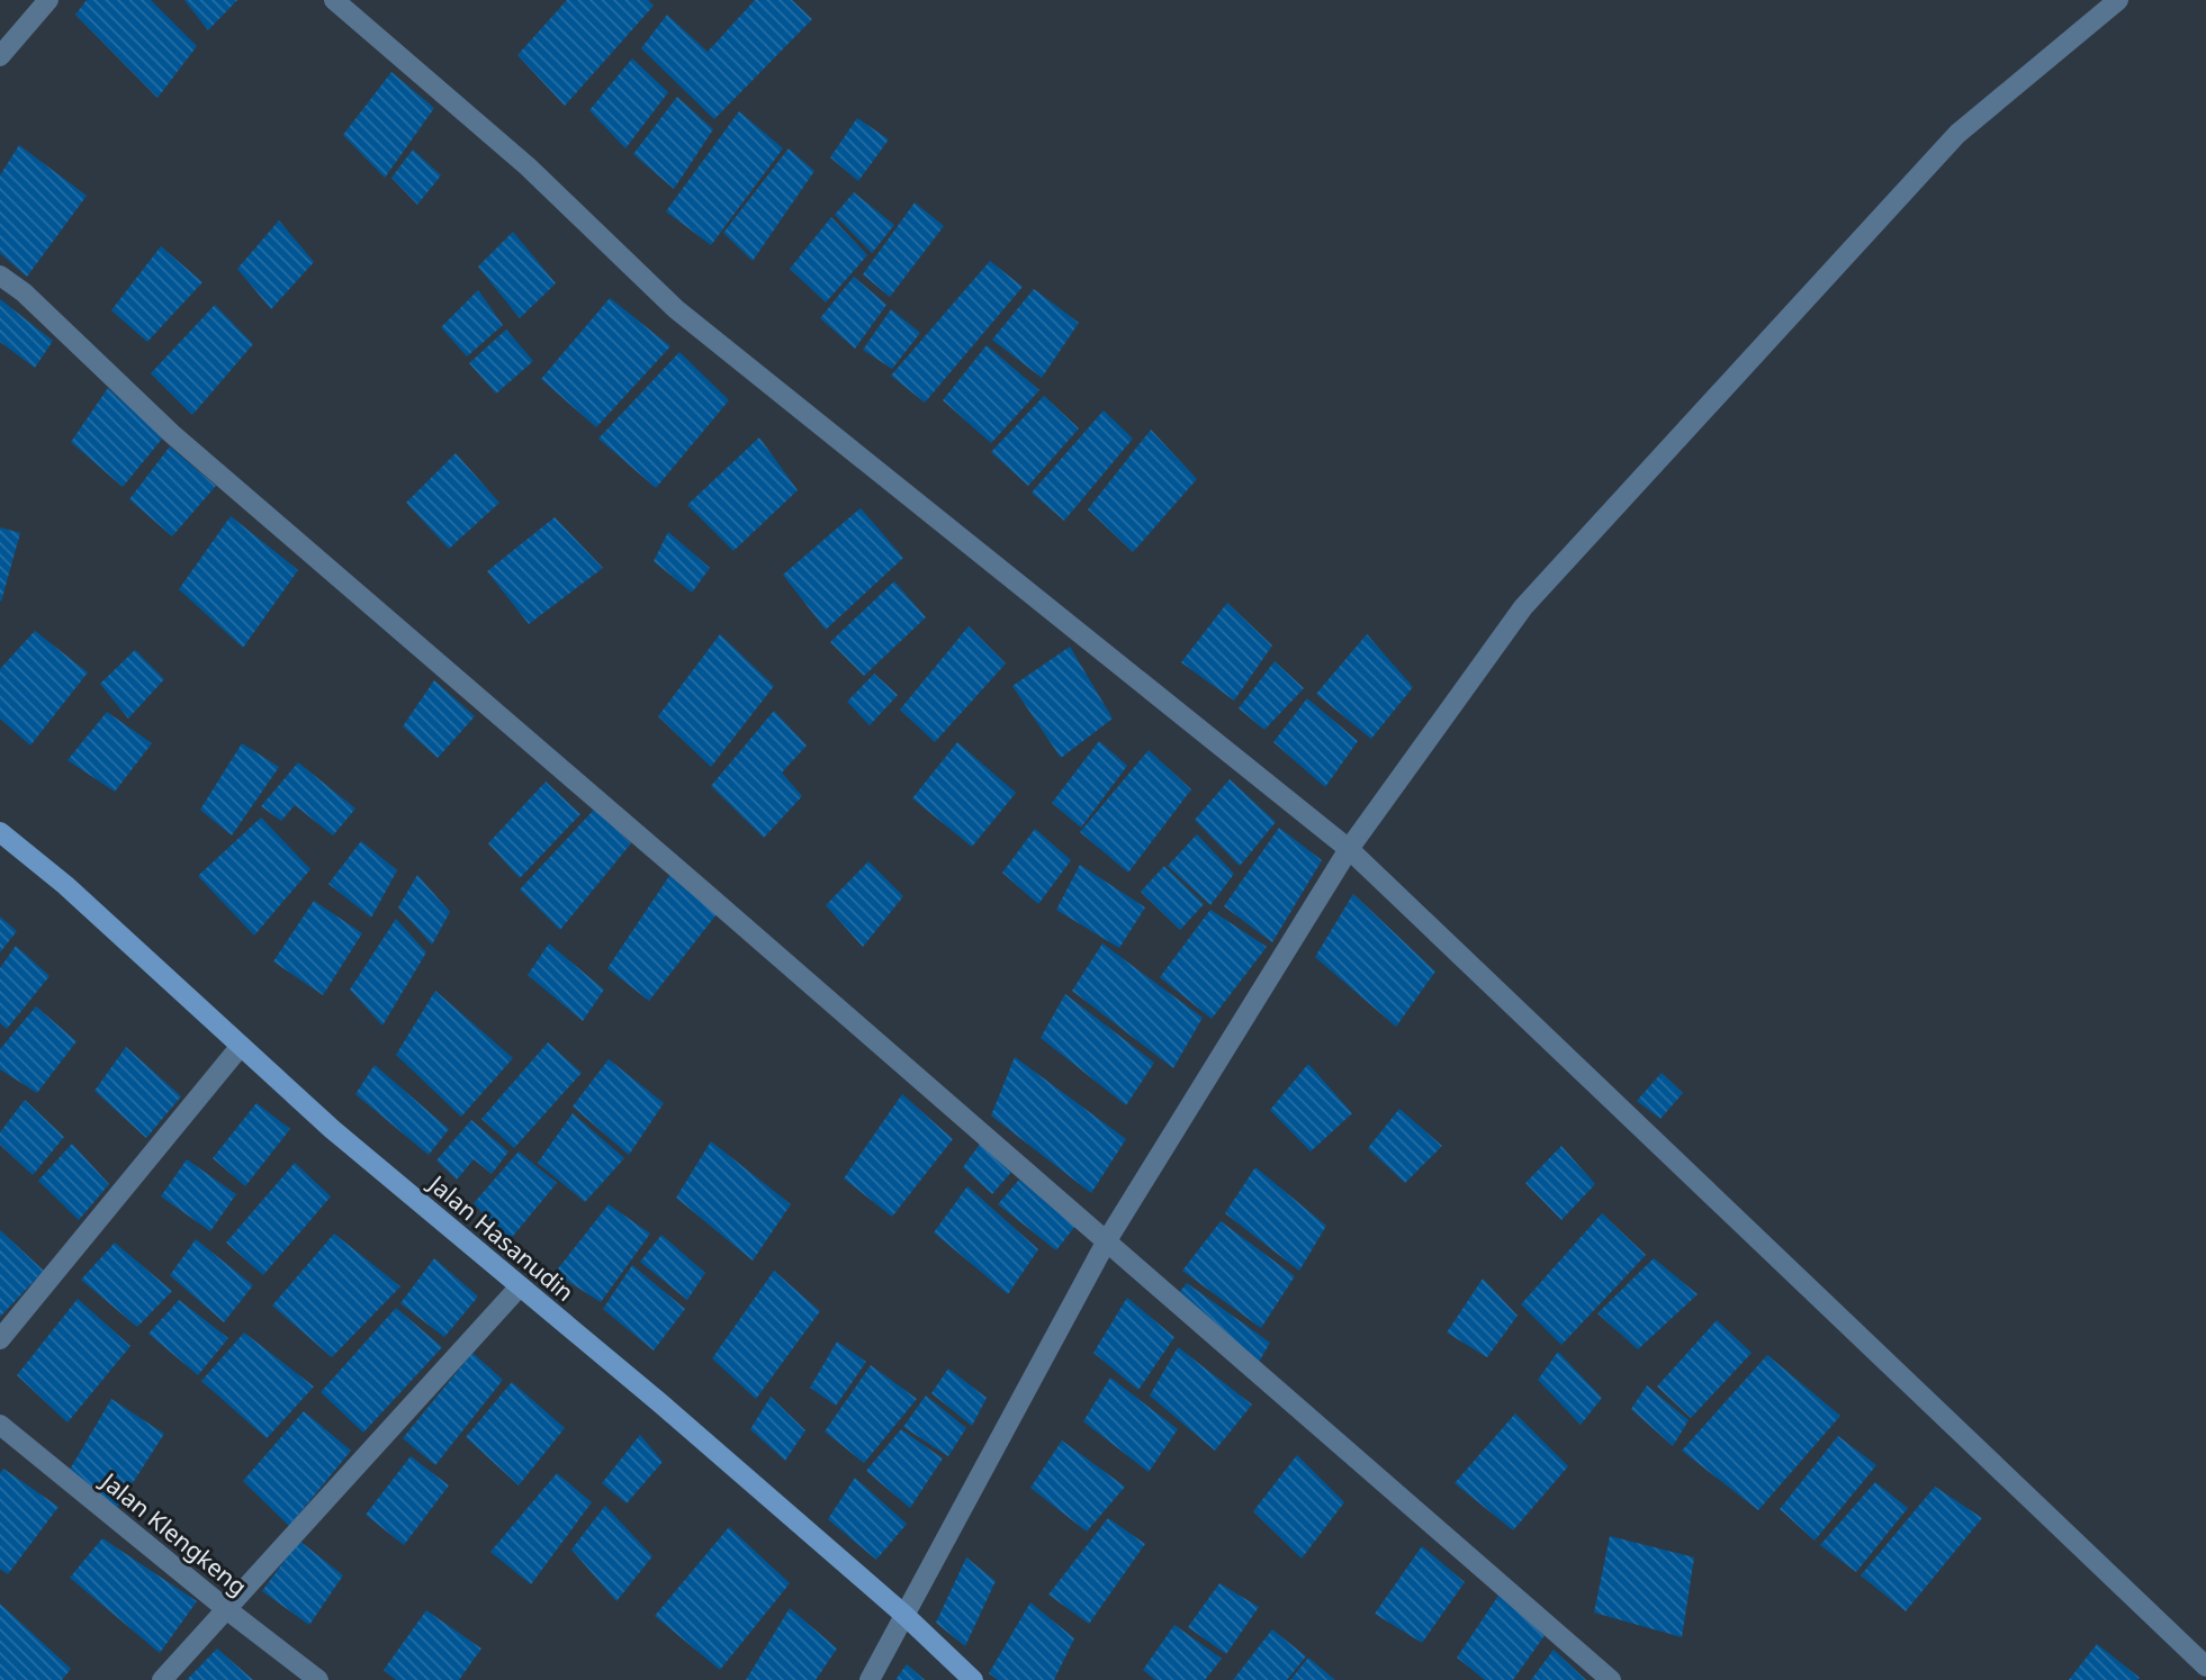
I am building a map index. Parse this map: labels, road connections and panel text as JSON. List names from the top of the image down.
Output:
{
  "streets": {
    "main road": ["Jalan Hasanudin"],
    "street": ["Jalan Klengkeng"]
  }
}
